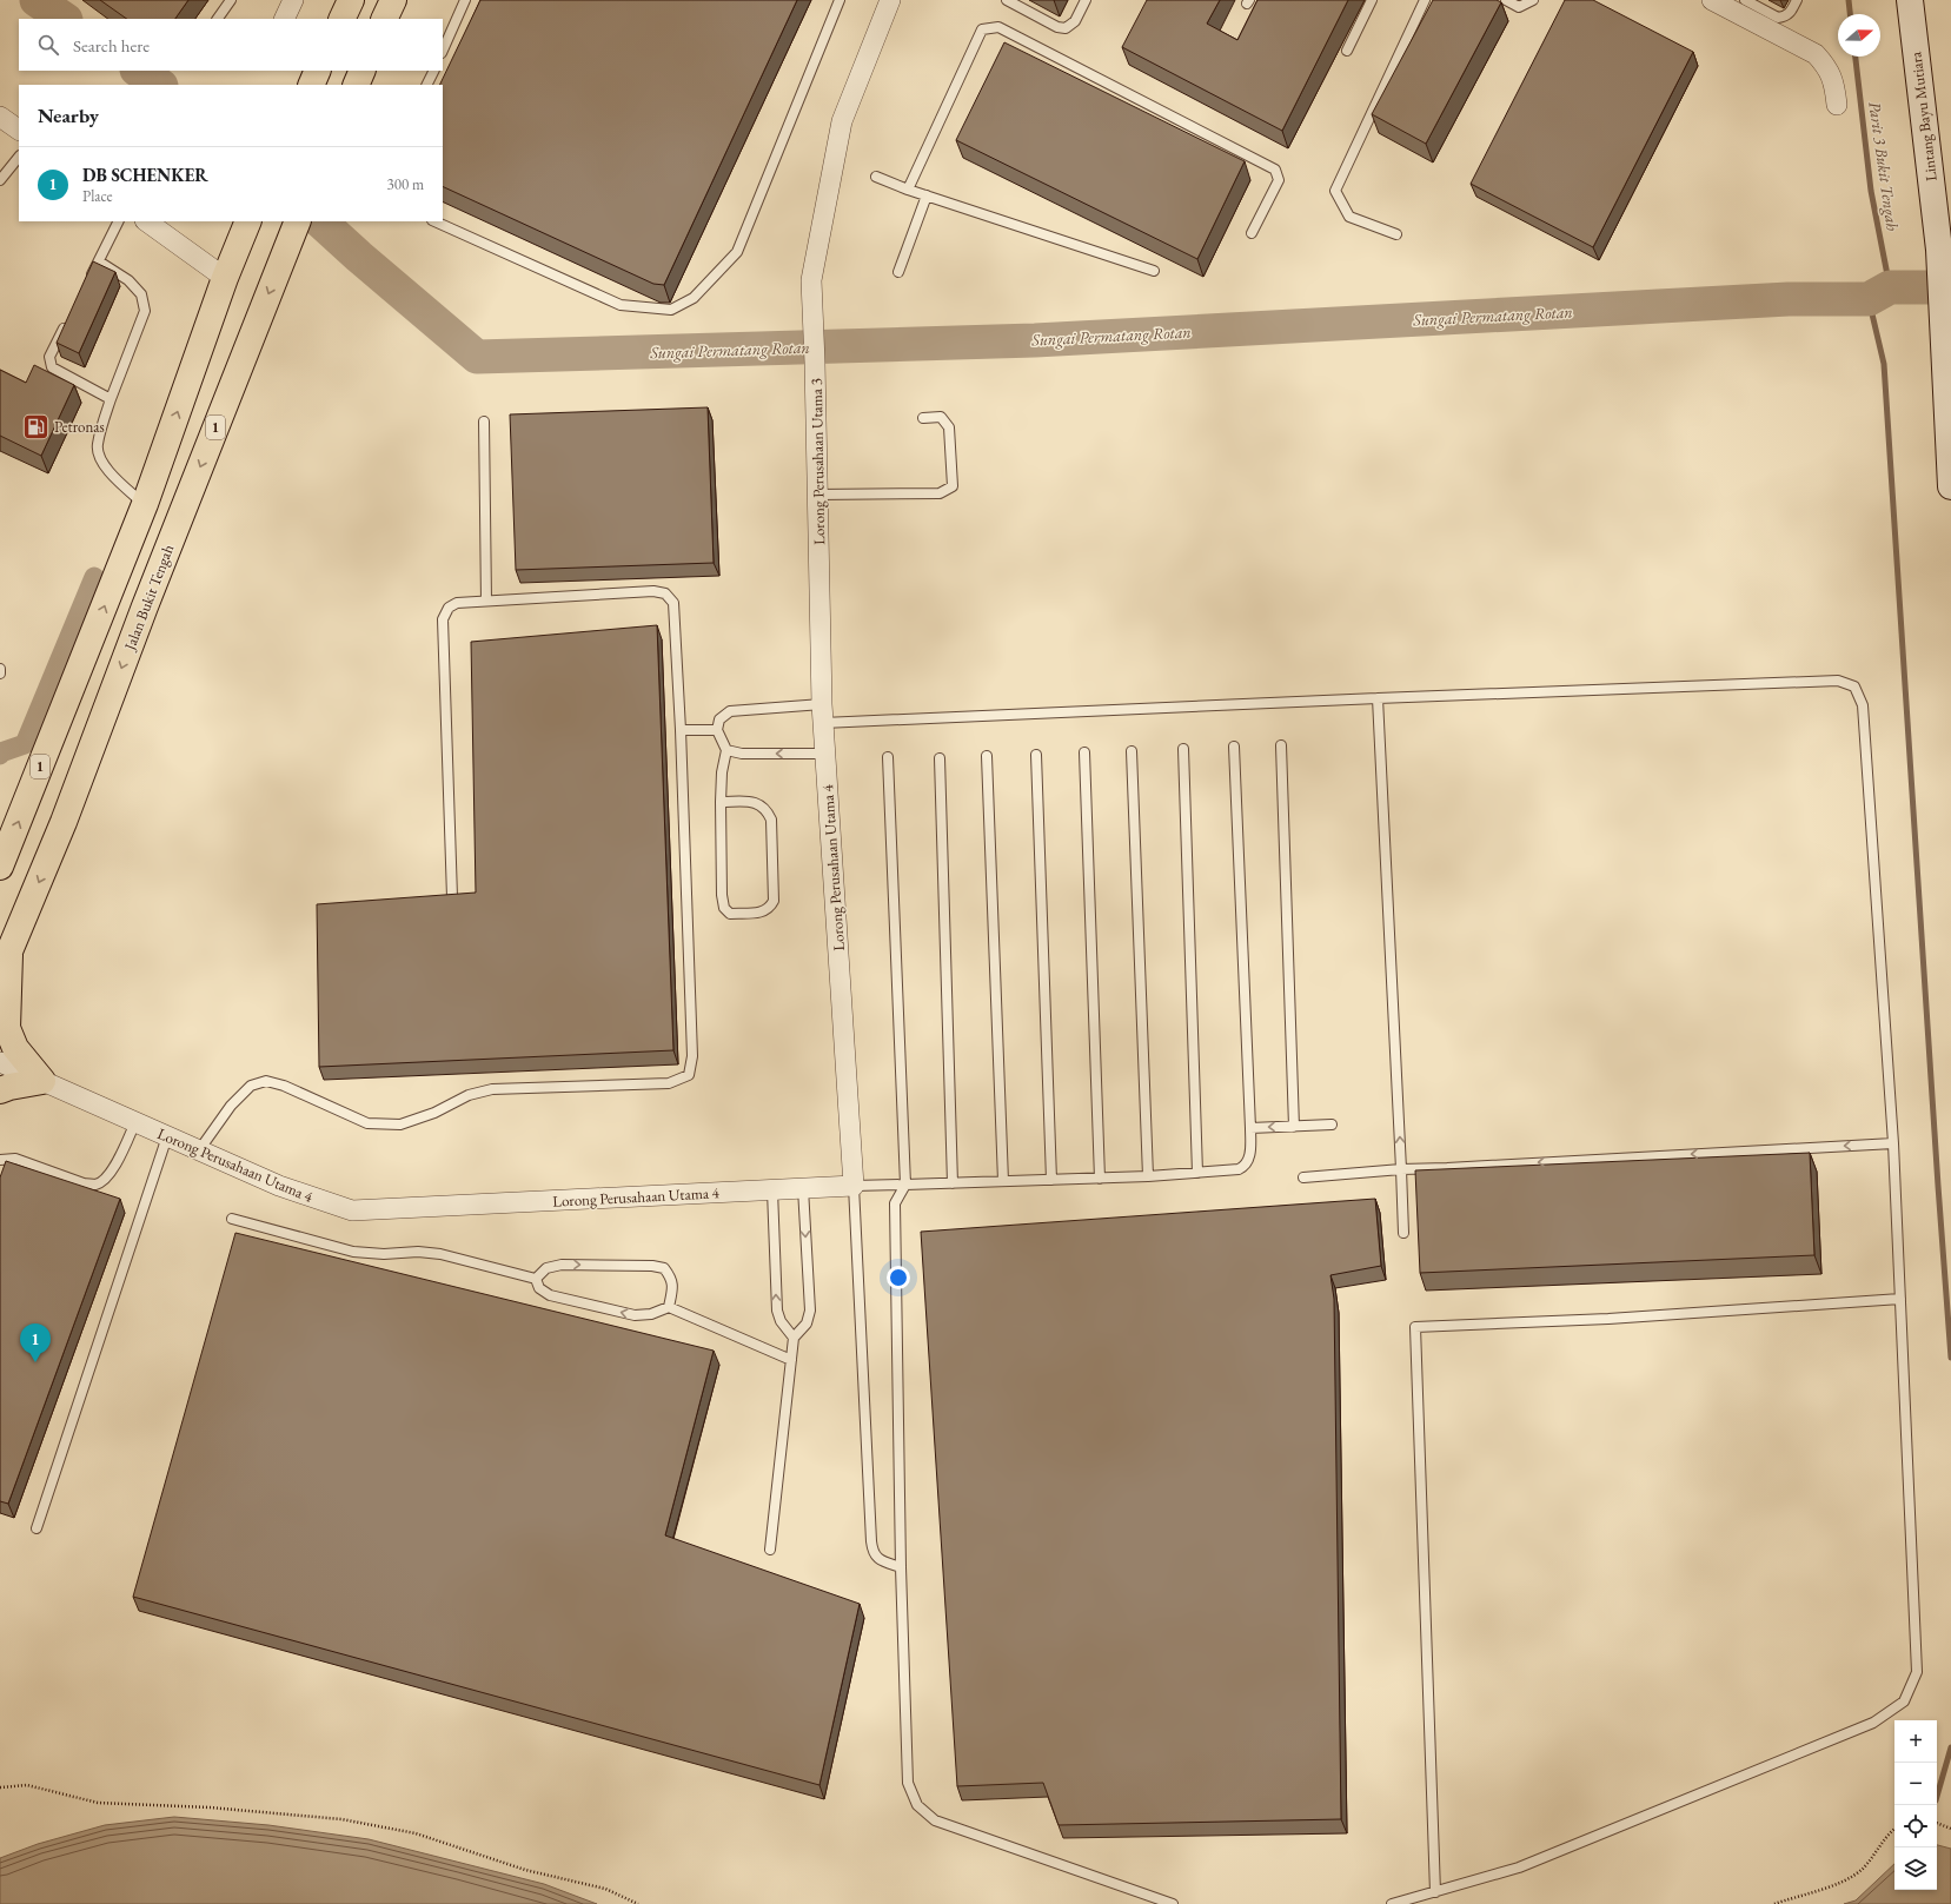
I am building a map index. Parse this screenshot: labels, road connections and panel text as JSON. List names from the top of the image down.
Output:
{
  "streets": {
    "highway": ["1", "Jalan Bukit Tengah"],
    "street": ["Lintang Bayu Mutiara", "Lorong Perusahaan Utama 3", "Lorong Perusahaan Utama 4"]
  },
  "crossings": [
    ["Lorong Perusahaan Utama 3", "Lorong Perusahaan Utama 4"]
  ],
  "water": ["Parit 3 Bukit Tengah", "Sungai Permatang Rotan"],
  "places": {
    "fuel station": ["Petronas"]
  },
  "north": "right",
  "page": {
    "search": "Search here",
    "heading": "Nearby",
    "list": [
      {
        "mark": "1",
        "name": "DB SCHENKER",
        "note": "Place",
        "value": "300 m"
      }
    ],
    "pins": "1",
    "map_buttons": ["+", "−"]
  }
}
